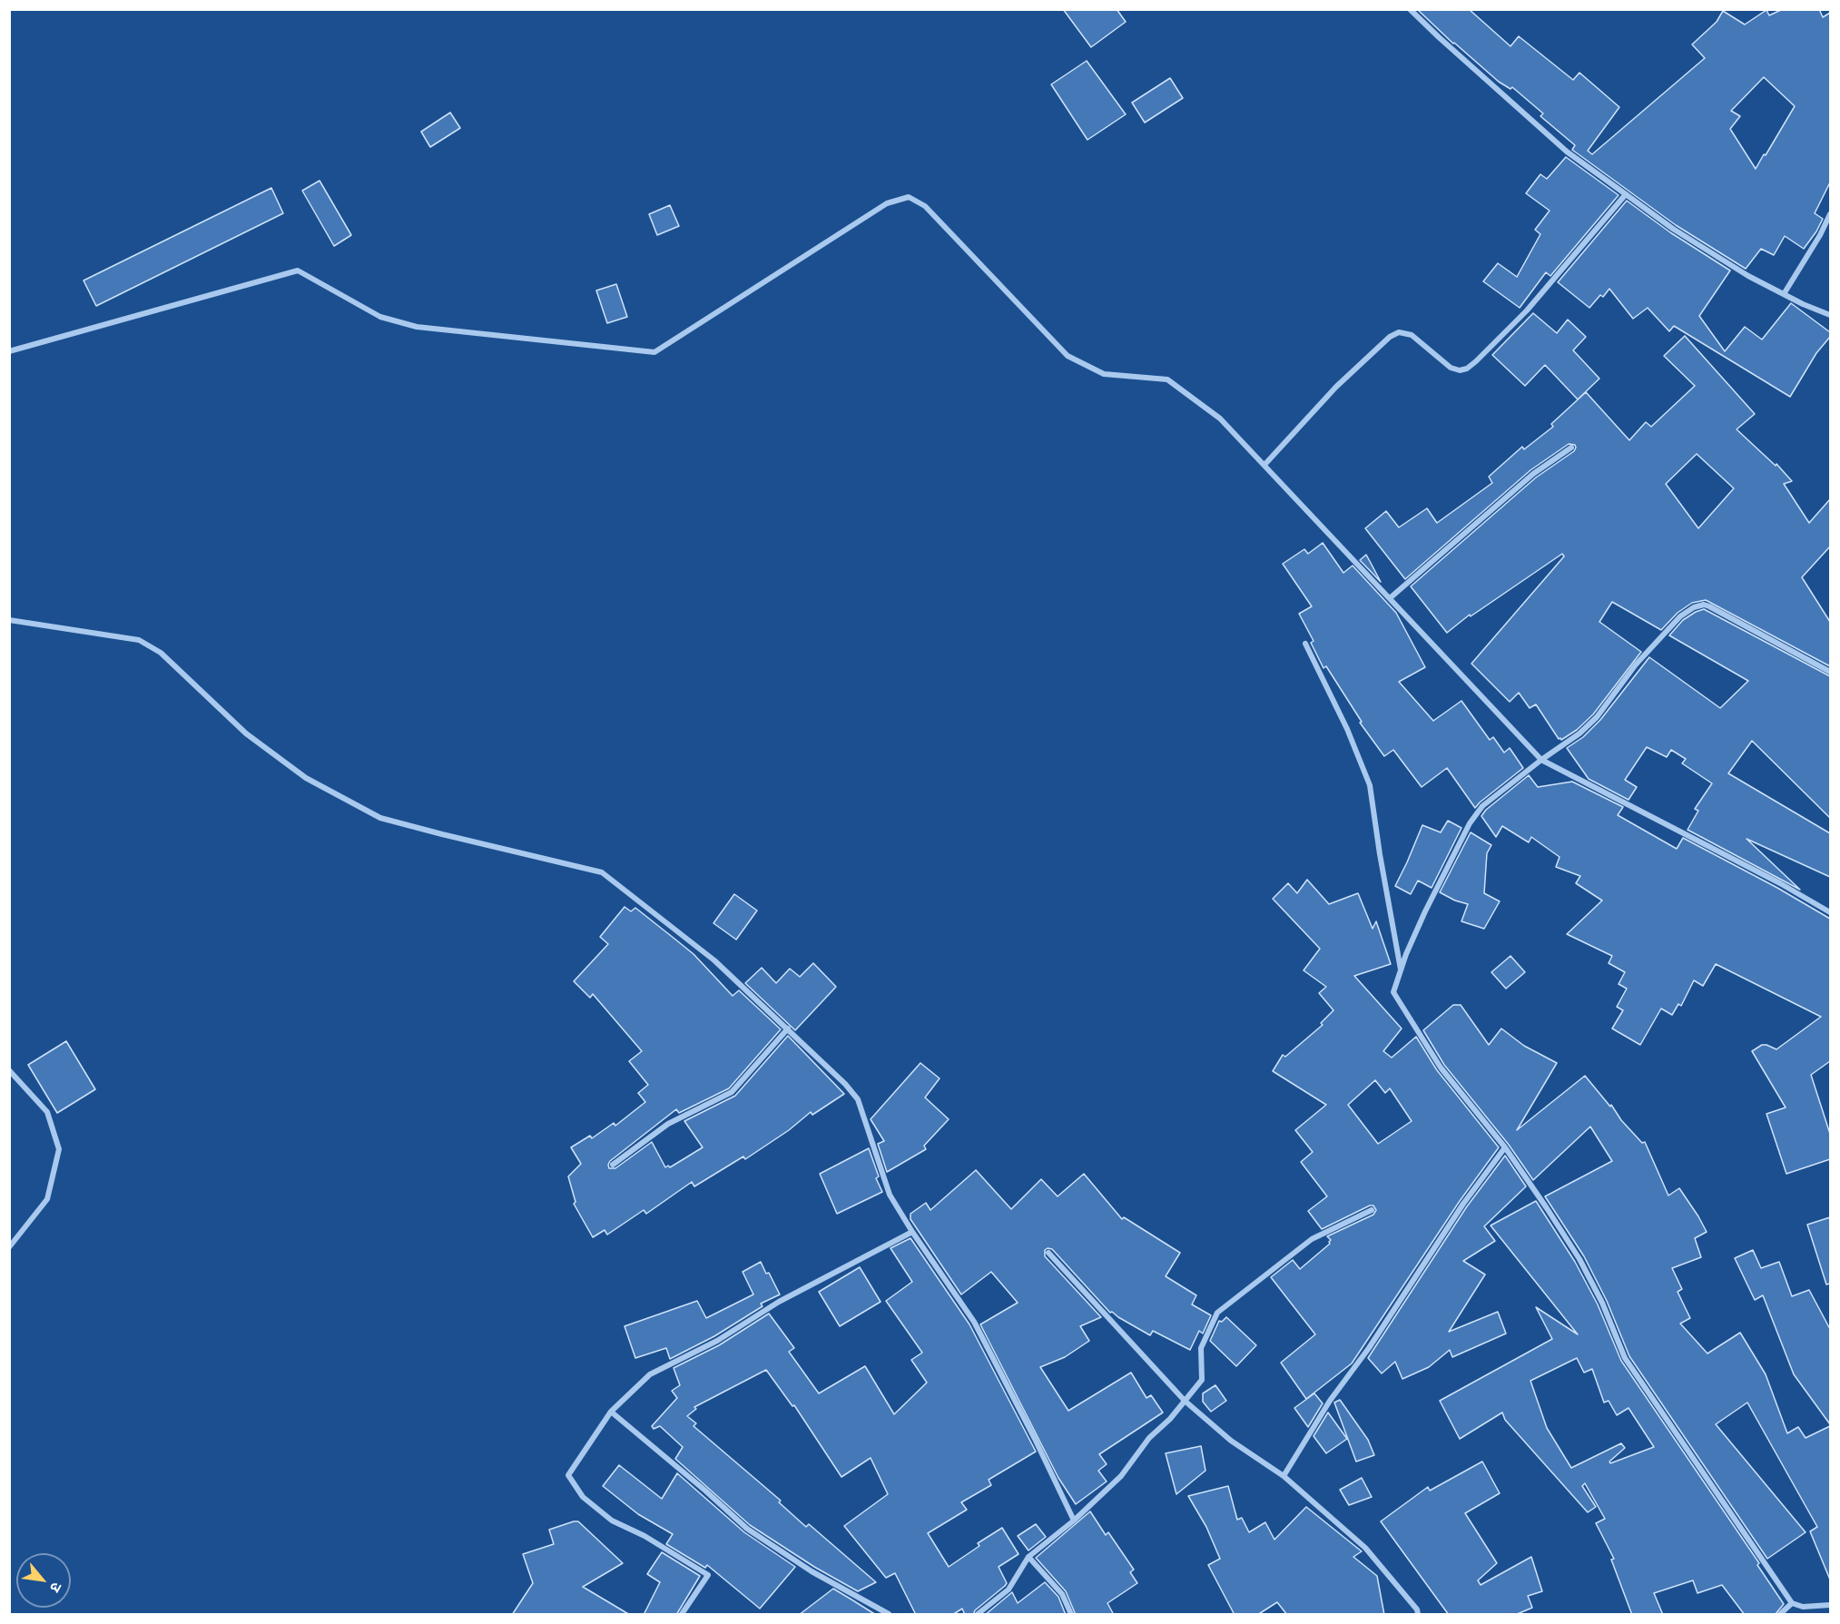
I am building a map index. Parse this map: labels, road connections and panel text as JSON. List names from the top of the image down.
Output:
{
  "north": "bottom right"
}
